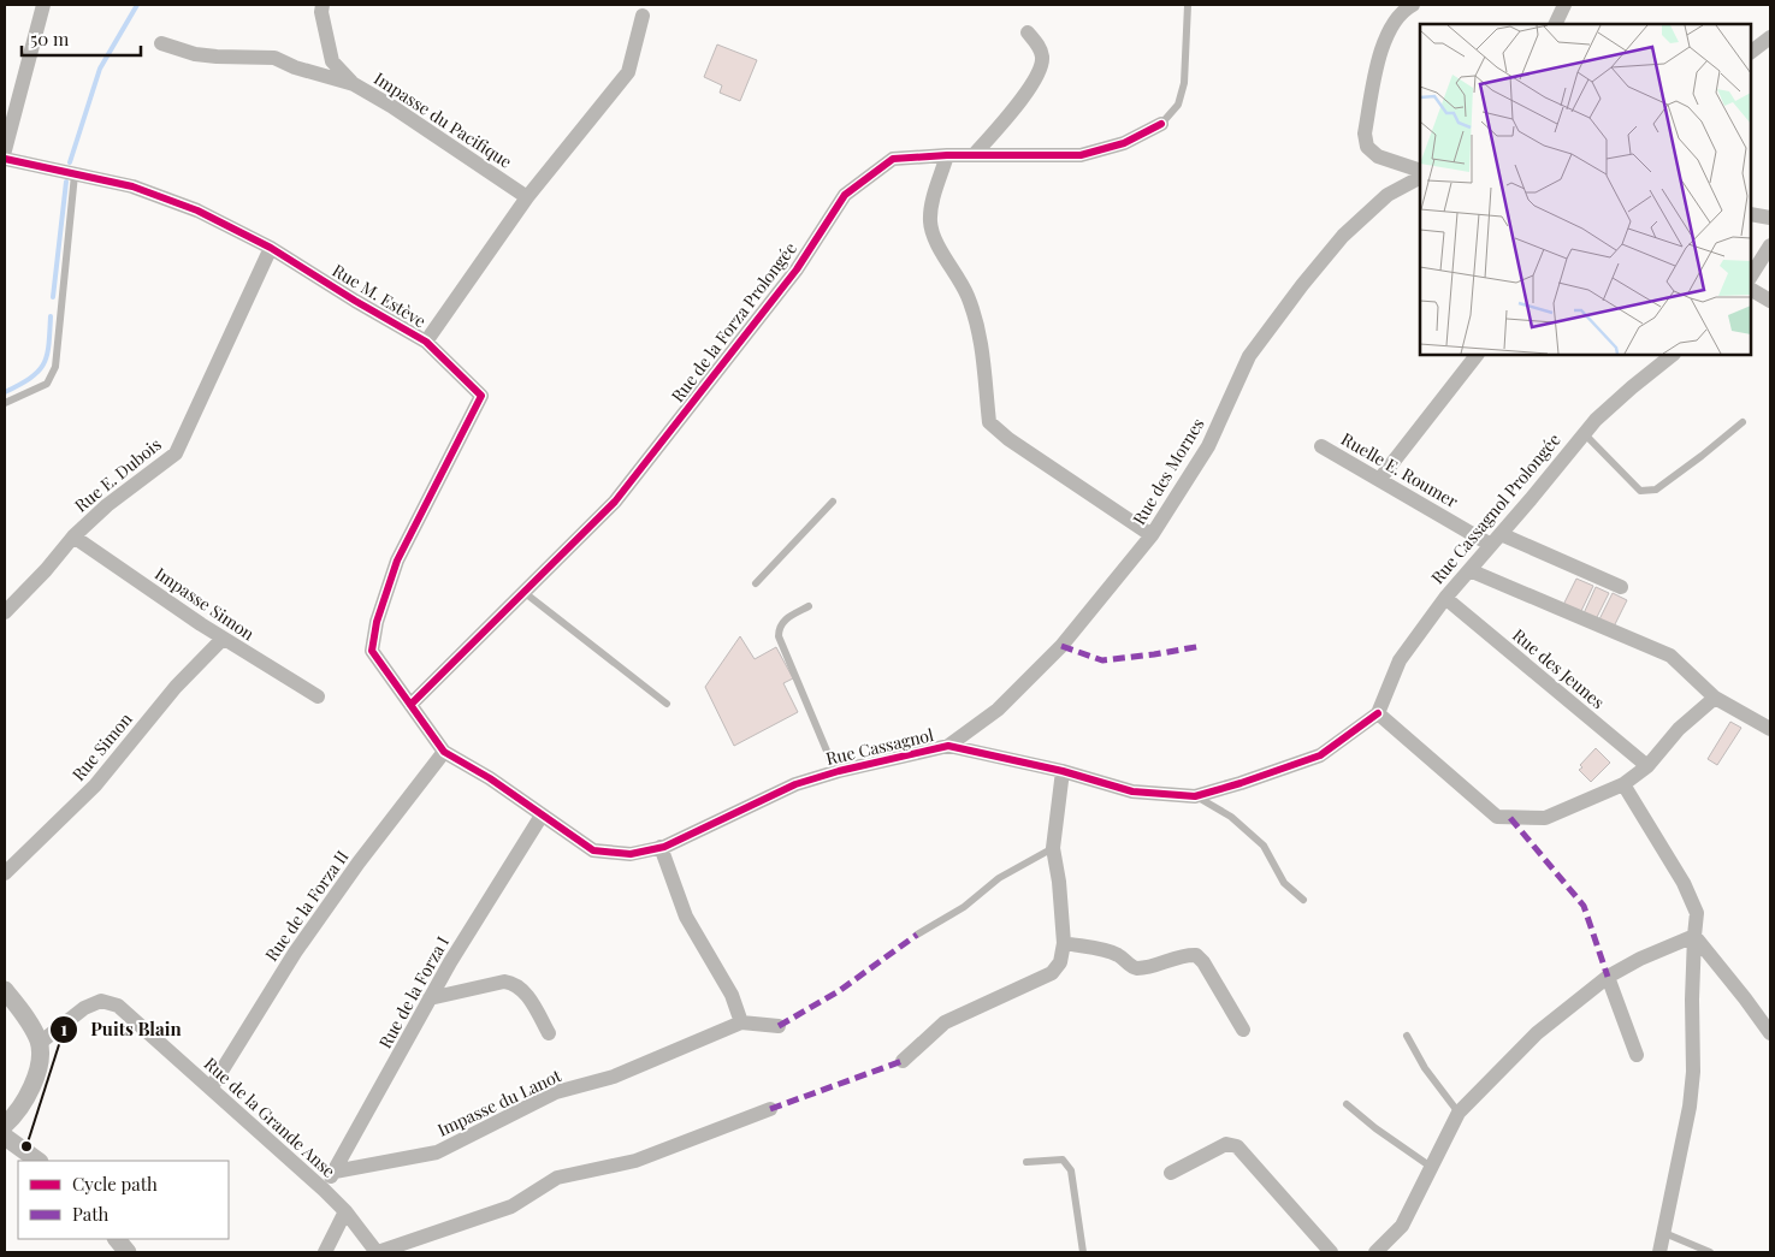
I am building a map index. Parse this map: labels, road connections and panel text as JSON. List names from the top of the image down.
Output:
{
  "streets": {
    "street": [
      "Impasse du Pacifique",
      "Rue M. Estève",
      "Rue de la Forza Prolongée",
      "Ruelle E. Roumer",
      "Rue des Mornes",
      "Rue E. Dubois",
      "Rue Cassagnol Prolongée",
      "Impasse Simon",
      "Rue des Jeunes",
      "Rue Simon",
      "Rue Cassagnol",
      "Rue de la Forza II",
      "Rue de la Forza I",
      "Impasse du Lanot",
      "Rue de la Grande Anse"
    ]
  },
  "crossings": [
    ["Rue M. Estève", "Rue de la Forza Prolongée"],
    ["Rue M. Estève", "Rue E. Dubois"],
    ["Rue M. Estève", "Rue Cassagnol"],
    ["Rue M. Estève", "Rue de la Forza II"],
    ["Ruelle E. Roumer", "Rue Cassagnol Prolongée"],
    ["Rue des Mornes", "Rue Cassagnol"],
    ["Rue E. Dubois", "Impasse Simon"],
    ["Rue Cassagnol Prolongée", "Rue des Jeunes"],
    ["Rue Cassagnol Prolongée", "Rue Cassagnol"],
    ["Impasse Simon", "Rue Simon"],
    ["Rue Cassagnol", "Rue de la Forza II"],
    ["Rue Cassagnol", "Rue de la Forza I"],
    ["Rue de la Forza II", "Rue de la Grande Anse"],
    ["Rue de la Forza I", "Impasse du Lanot"],
    ["Rue de la Forza I", "Rue de la Grande Anse"]
  ],
  "places": ["Puits Blain"],
  "legend": ["Cycle path", "Path"],
  "scale_bar": "50 m"
}
